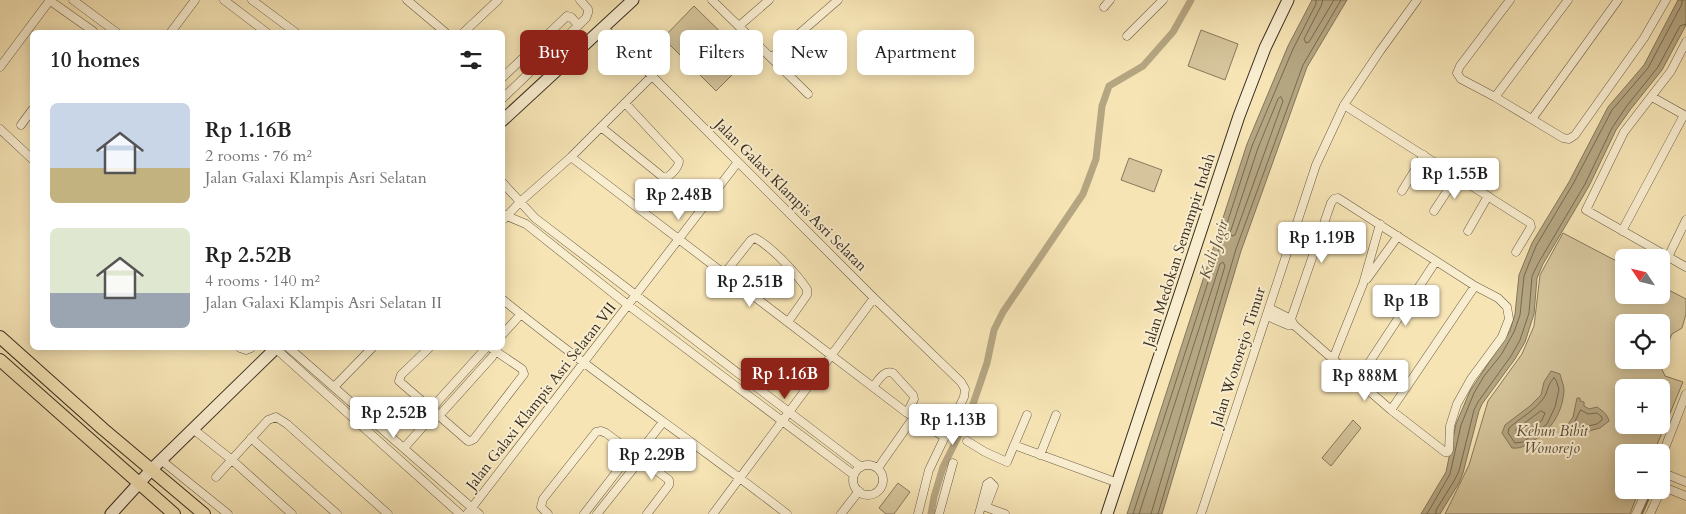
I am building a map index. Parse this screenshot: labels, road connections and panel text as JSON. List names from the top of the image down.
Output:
{
  "streets": {
    "street": [
      "Jalan Galaxi Klampis Asri Selatan",
      "Jalan Medokan Semampir Indah",
      "Jalan Wonorejo Timur",
      "Jalan Galaxi Klampis Asri Selatan VII"
    ]
  },
  "crossings": [
    ["Jalan Galaxi Klampis Asri Selatan", "Jalan Galaxi Klampis Asri Selatan VII"]
  ],
  "water": ["Kali Jagir"],
  "parks": ["Kebun Bibit Wonorejo"],
  "north": "top left",
  "page": {
    "chip": [
      "Buy",
      "Rent",
      "Filters",
      "New",
      "Apartment"
    ],
    "heading": "10 homes",
    "list": [
      {
        "name": "Rp 1.16B",
        "note": "2 rooms · 76 m² · Jalan Galaxi Klampis Asri Selatan"
      },
      {
        "name": "Rp 2.52B",
        "note": "4 rooms · 140 m² · Jalan Galaxi Klampis Asri Selatan II"
      }
    ],
    "price": [
      "Rp 1.55B",
      "Rp 2.48B",
      "Rp 1.19B",
      "Rp 2.51B",
      "Rp 1B",
      "Rp 1.16B",
      "Rp 888M",
      "Rp 2.52B",
      "Rp 1.13B",
      "Rp 2.29B"
    ],
    "map_buttons": ["+", "−"]
  }
}
